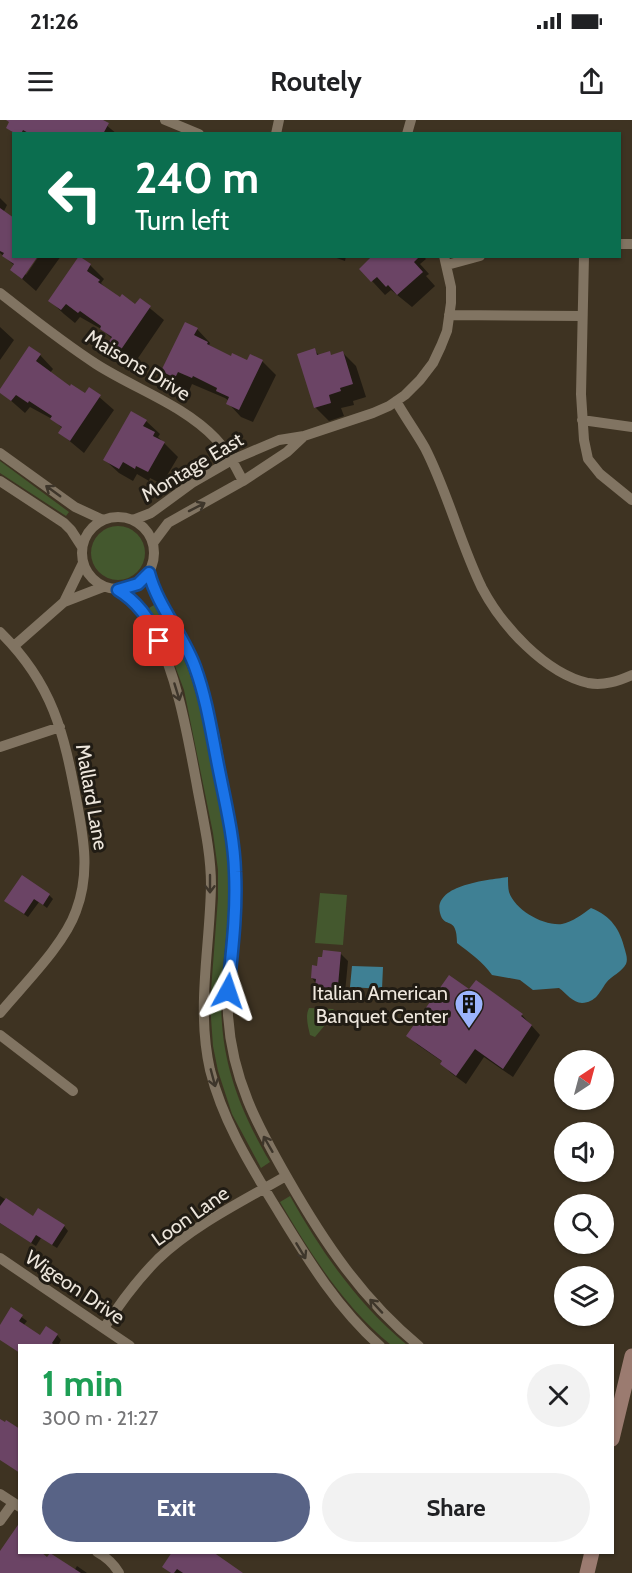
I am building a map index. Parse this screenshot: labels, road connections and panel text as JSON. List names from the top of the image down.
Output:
{
  "streets": {
    "street": [
      "Maisons Drive",
      "Montage East",
      "Mallard Lane",
      "Loon Lane",
      "Wigeon Drive"
    ]
  },
  "crossings": [
    ["Maisons Drive", "Montage East"],
    ["Loon Lane", "Wigeon Drive"]
  ],
  "places": {
    "building": ["Italian American Banquet Center"]
  },
  "north": "top right",
  "page": {
    "status": "21:26",
    "header": "Routely",
    "turn": ["240 m", "Turn left"],
    "heading": ["1 min", "300 m · 21:27"],
    "buttons": ["Exit", "Share"]
  }
}
